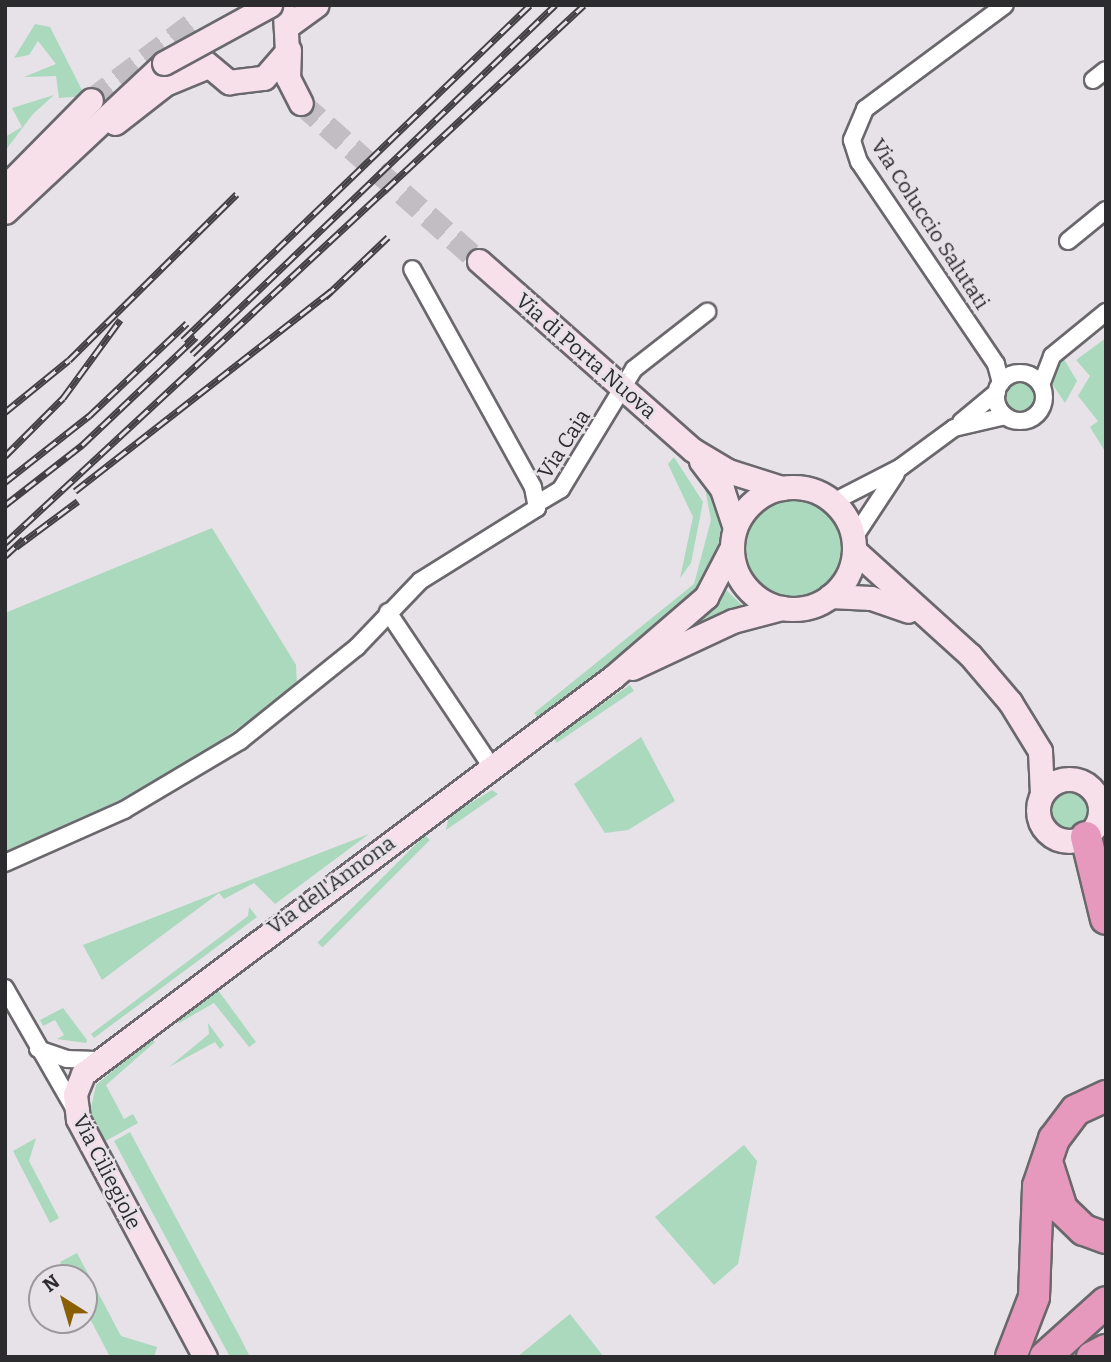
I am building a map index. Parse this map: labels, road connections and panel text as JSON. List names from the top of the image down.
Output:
{
  "streets": {
    "street": [
      "Via Coluccio Salutati",
      "Via di Porta Nuova",
      "Via Caia",
      "Via dell'Annona",
      "Via Ciliegiole"
    ]
  },
  "crossings": [
    ["Via di Porta Nuova", "Via Caia"],
    ["Via di Porta Nuova", "Via dell'Annona"],
    ["Via dell'Annona", "Via Ciliegiole"]
  ],
  "north": "top left"
}
